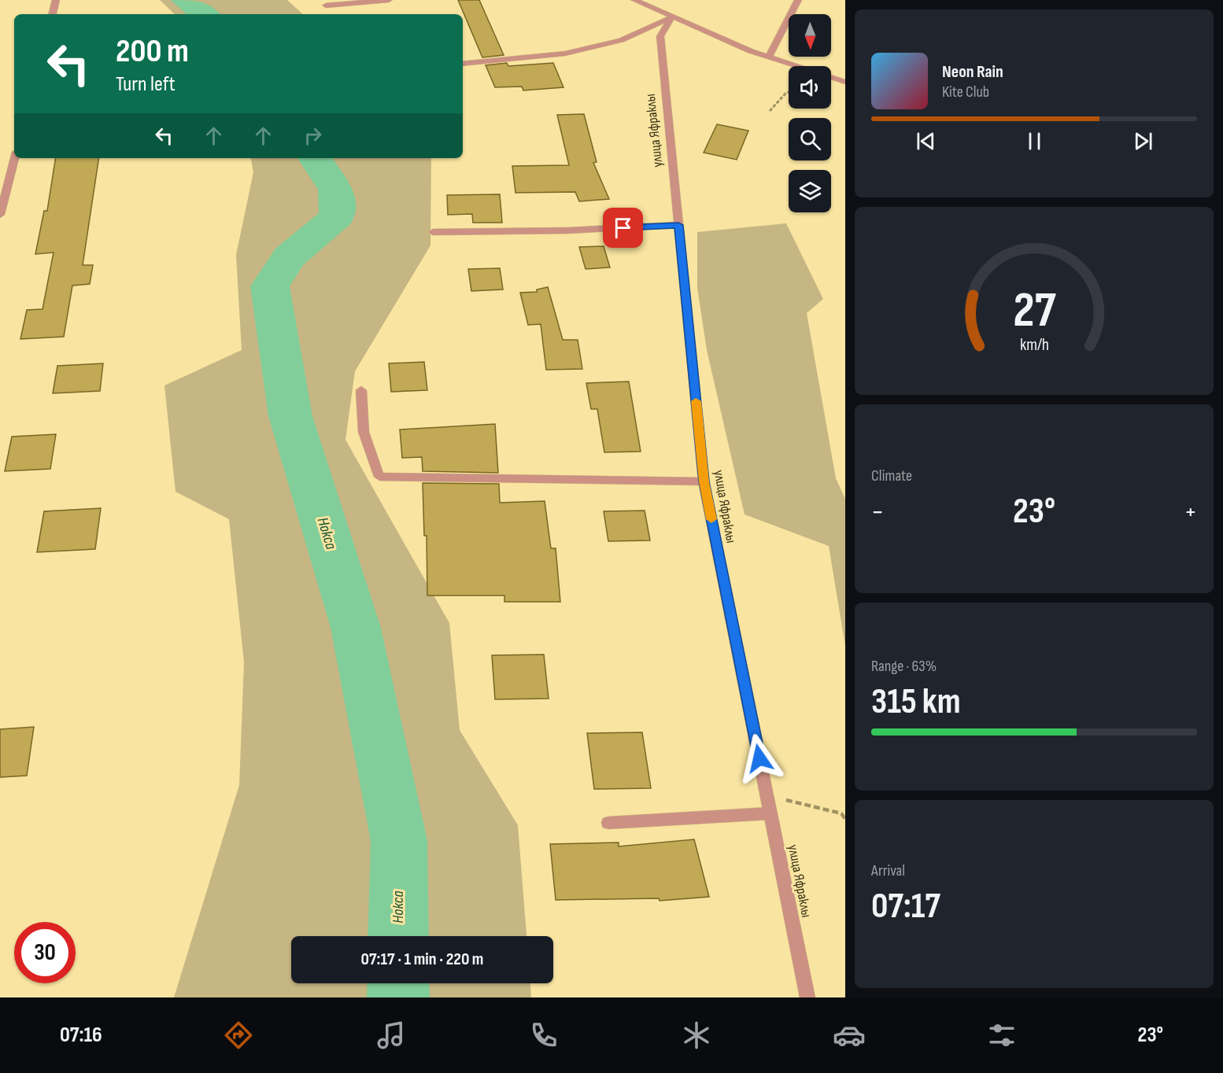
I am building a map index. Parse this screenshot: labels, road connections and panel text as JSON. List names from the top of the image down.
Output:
{
  "streets": {
    "street": ["улица Яфраклы"]
  },
  "water": ["Нокса"],
  "north": "bottom",
  "page": {
    "turn": ["200 m", "Turn left"],
    "song": ["Neon Rain", "Kite Club"],
    "tile": [
      "Climate",
      ["Range · 63%", "315 km"],
      ["Arrival", "07:17"]
    ],
    "heat": ["−", "23°", "+"],
    "limit": "30",
    "trip": "07:17 · 1 min · 220 m",
    "tabs": ["07:16", "23°"],
    "gauge": ["27", "km/h"]
  }
}
